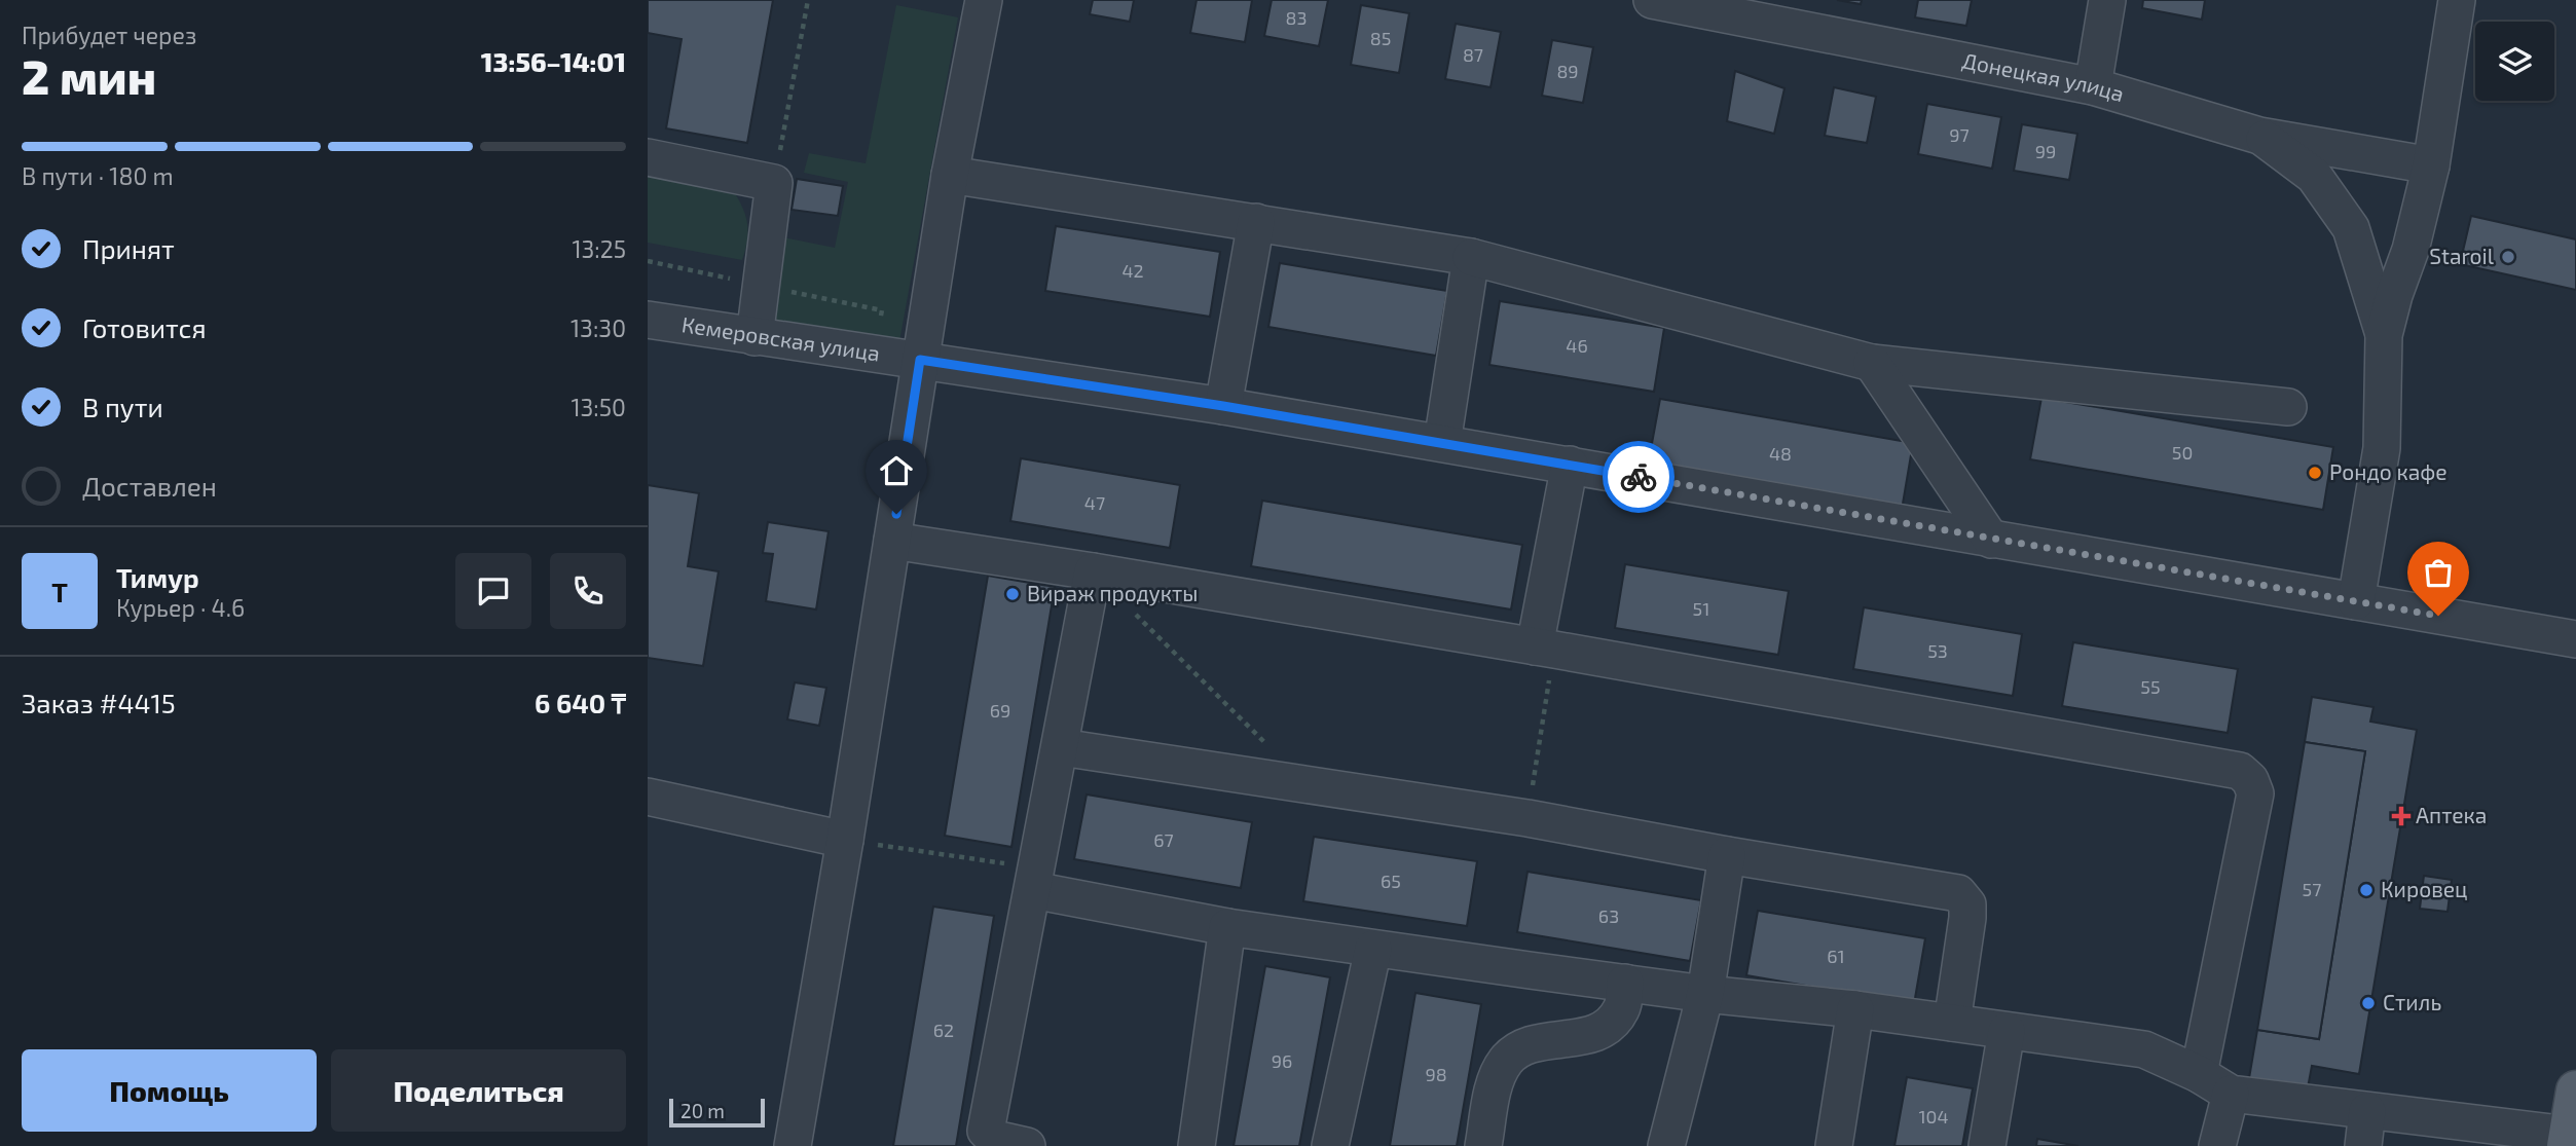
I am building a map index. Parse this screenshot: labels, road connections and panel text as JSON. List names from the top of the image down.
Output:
{
  "streets": {
    "street": ["Донецкая улица", "Кемеровская улица"]
  },
  "places": {
    "other": [
      "Staroil",
      "Рондо кафе",
      "Вираж продукты",
      "Кировец",
      "Стиль"
    ],
    "health": ["Аптека"]
  },
  "house_numbers": [
    "83",
    "85",
    "87",
    "89",
    "97",
    "99",
    "42",
    "46",
    "50",
    "48",
    "47",
    "51",
    "53",
    "55",
    "69",
    "67",
    "65",
    "57",
    "63",
    "61",
    "62",
    "96",
    "98",
    "104"
  ],
  "scale_bar": "20 m",
  "page": {
    "heading": ["2 мин", "Прибудет через", "13:56–14:01"],
    "panel": [
      "Тимур",
      "Курьер · 4.6",
      "Заказ #4415",
      "6 640 ₸"
    ],
    "bar": "В пути · 180 m",
    "list": [
      ["Принят", "13:25"],
      ["Готовится", "13:30"],
      ["В пути", "13:50"],
      "Доставлен"
    ],
    "round": "Т",
    "buttons": ["Помощь", "Поделиться"],
    "scale": "20 m"
  }
}
